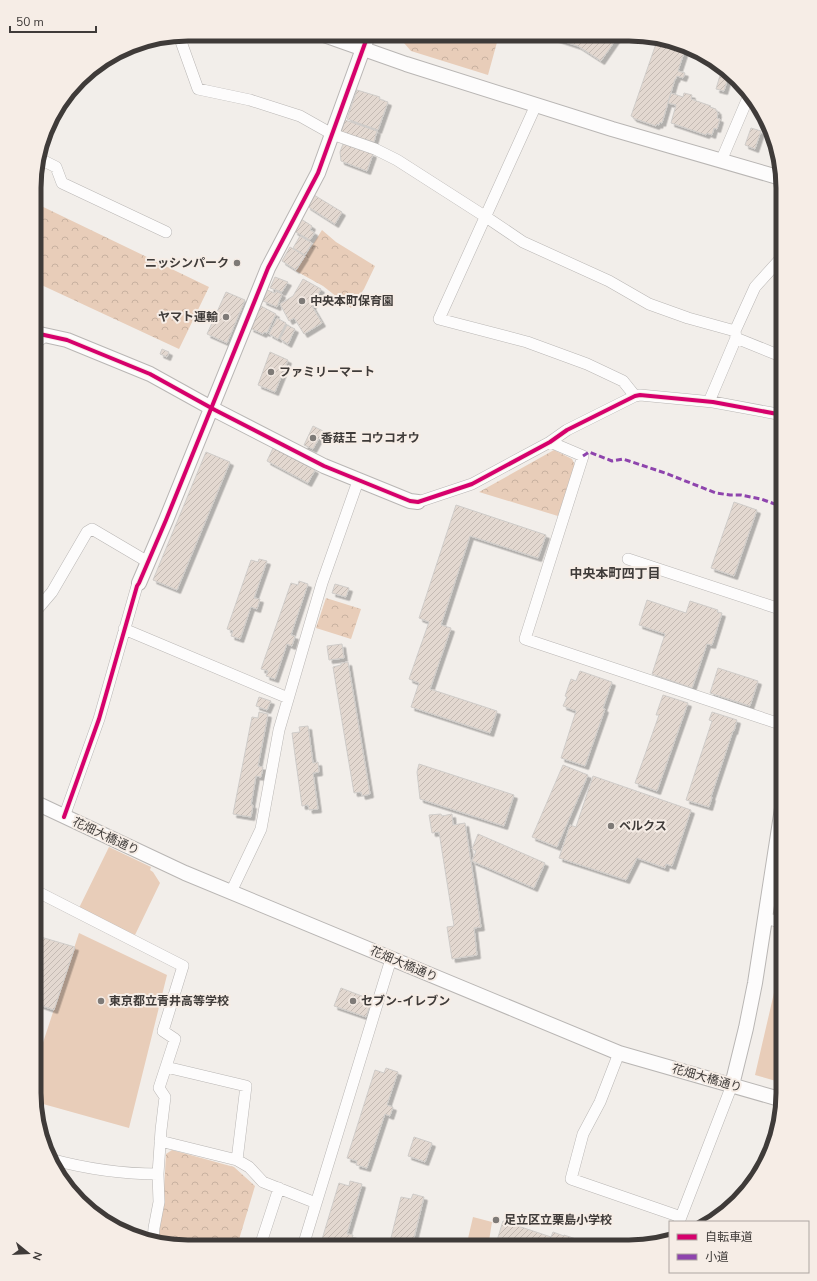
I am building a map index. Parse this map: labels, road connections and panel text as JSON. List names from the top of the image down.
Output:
{
  "streets": {
    "street": ["花畑大橋通り"]
  },
  "districts": ["中央本町四丁目"],
  "places": [
    "ニッシンパーク",
    "中央本町保育園",
    "ヤマト運輸",
    "ファミリーマート",
    "香菇王 コウコオウ",
    "ベルクス",
    "東京都立青井高等学校",
    "セブン-イレブン",
    "足立区立栗島小学校"
  ],
  "legend": ["自転車道", "小道"],
  "scale_bar": "50 m",
  "north": "right"
}
